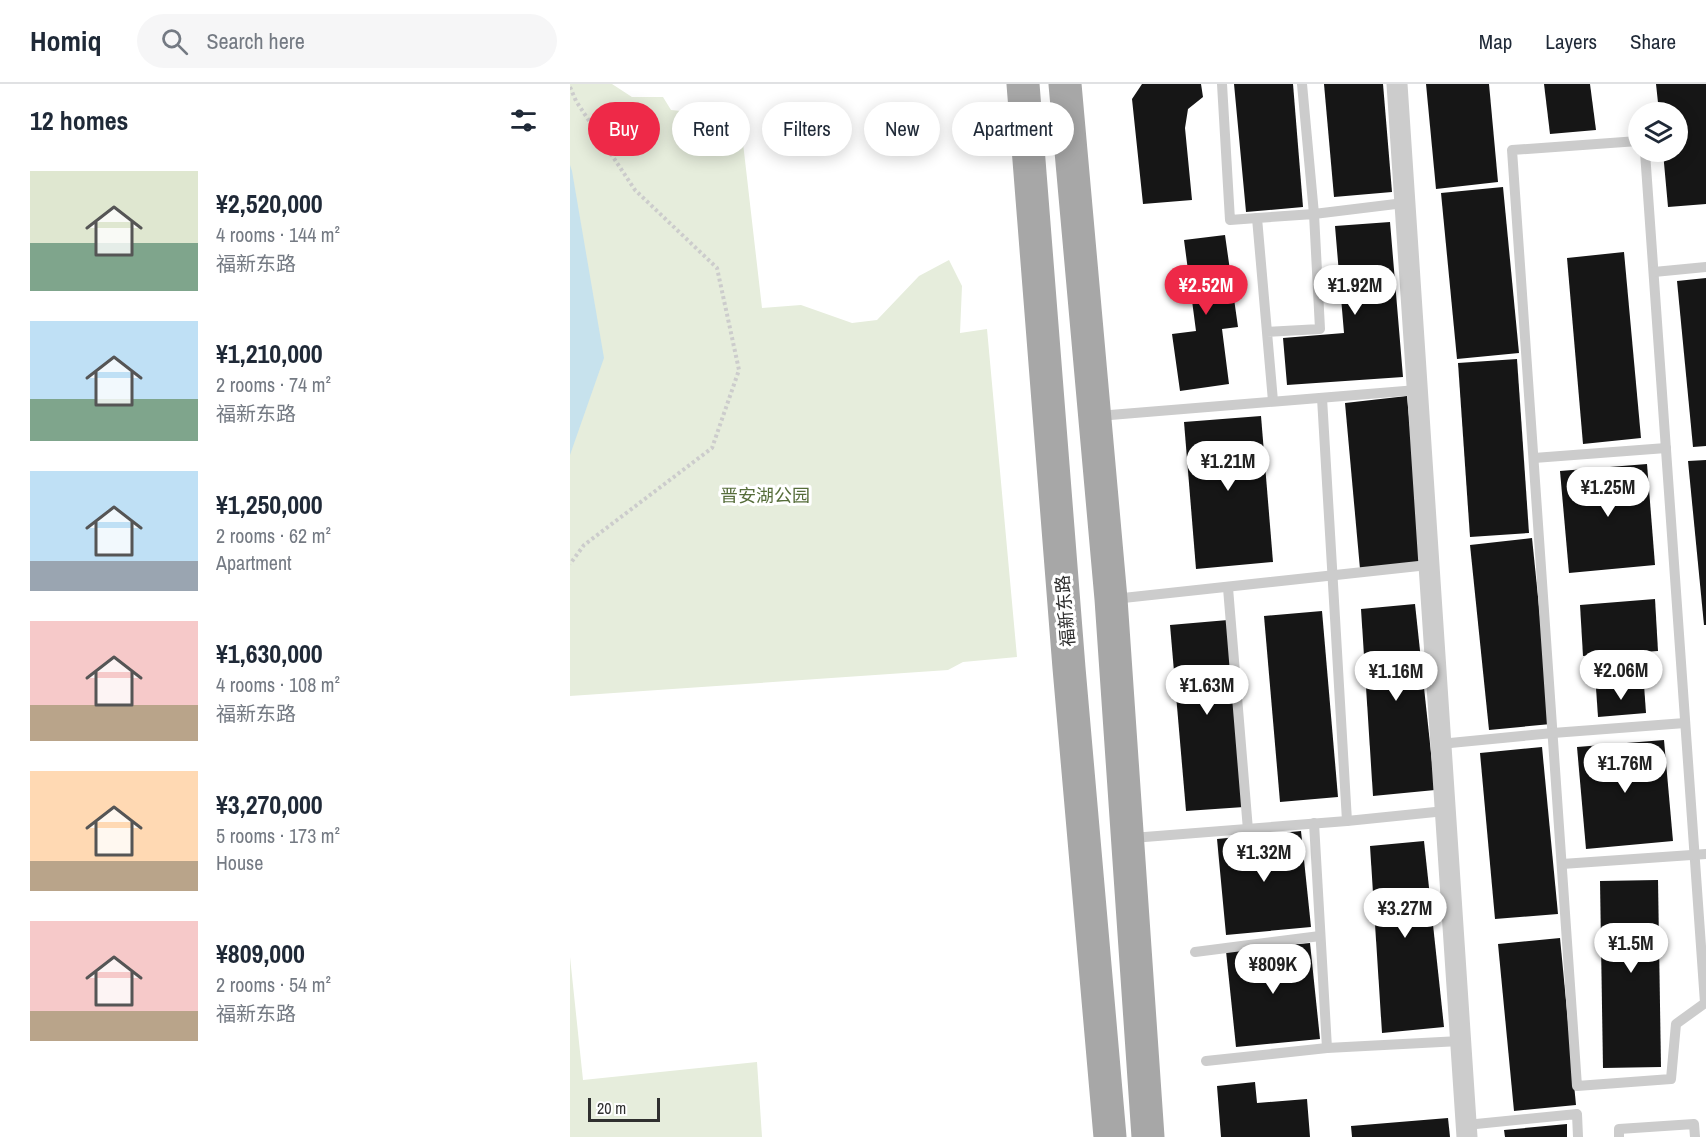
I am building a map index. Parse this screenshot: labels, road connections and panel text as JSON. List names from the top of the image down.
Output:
{
  "streets": {
    "main road": ["福新东路"]
  },
  "parks": ["晋安湖公园"],
  "scale_bar": "20 m",
  "page": {
    "header": "Homiq",
    "search": "Search here",
    "nav": ["Map", "Layers", "Share"],
    "heading": "12 homes",
    "chip": [
      "Buy",
      "Rent",
      "Filters",
      "New",
      "Apartment"
    ],
    "list": [
      {
        "name": "¥2,520,000",
        "note": "4 rooms · 144 m² · 福新东路"
      },
      {
        "name": "¥1,210,000",
        "note": "2 rooms · 74 m² · 福新东路"
      },
      {
        "name": "¥1,250,000",
        "note": "2 rooms · 62 m² · Apartment"
      },
      {
        "name": "¥1,630,000",
        "note": "4 rooms · 108 m² · 福新东路"
      },
      {
        "name": "¥3,270,000",
        "note": "5 rooms · 173 m² · House"
      },
      {
        "name": "¥809,000",
        "note": "2 rooms · 54 m² · 福新东路"
      }
    ],
    "price": [
      "¥2.52M",
      "¥1.92M",
      "¥1.21M",
      "¥1.25M",
      "¥2.06M",
      "¥1.16M",
      "¥1.63M",
      "¥1.76M",
      "¥1.32M",
      "¥3.27M",
      "¥1.5M",
      "¥809K"
    ],
    "scale": "20 m"
  }
}
